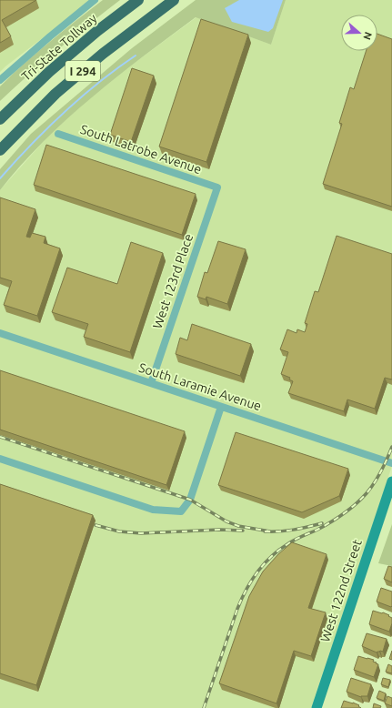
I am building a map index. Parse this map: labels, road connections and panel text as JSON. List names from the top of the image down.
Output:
{
  "streets": {
    "highway": ["Tri-State Tollway", "I 294"],
    "street": [
      "South Latrobe Avenue",
      "West 123rd Place",
      "South Laramie Avenue",
      "West 122nd Street"
    ]
  },
  "crossings": [
    ["South Latrobe Avenue", "West 123rd Place"],
    ["West 123rd Place", "South Laramie Avenue"]
  ],
  "north": "right"
}
